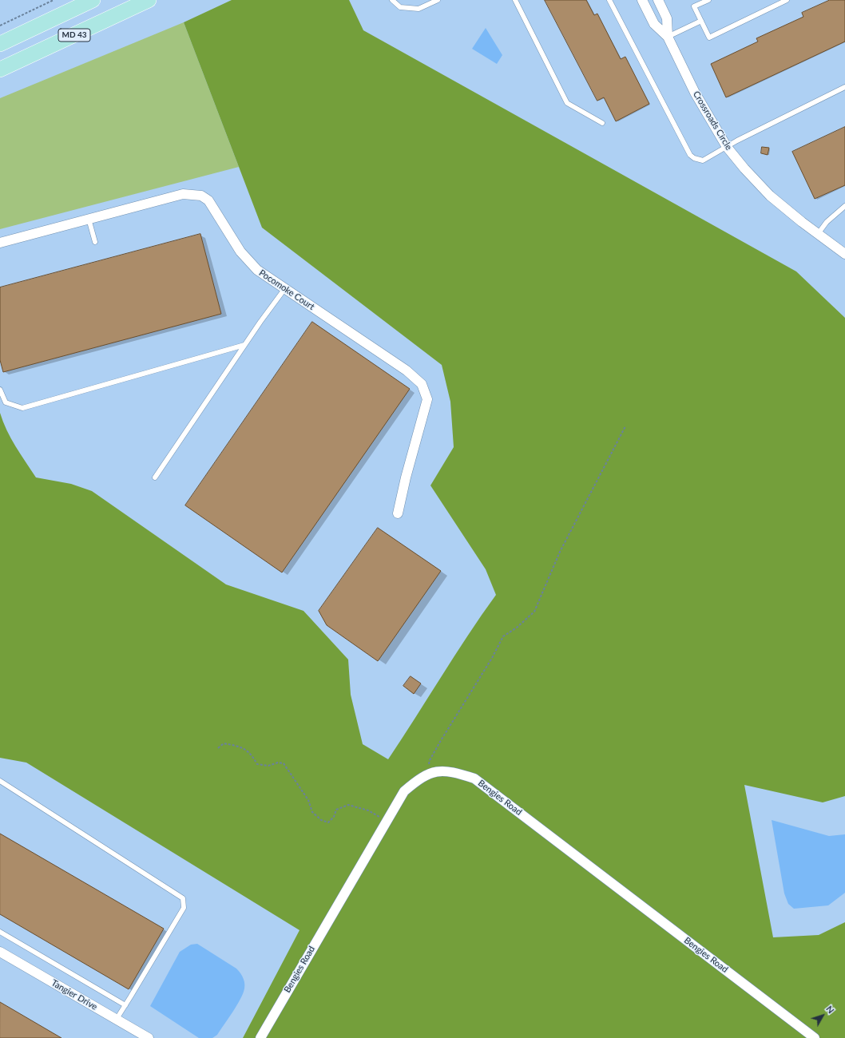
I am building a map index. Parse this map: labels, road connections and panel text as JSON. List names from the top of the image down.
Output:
{
  "streets": {
    "main road": ["MD 43"],
    "street": [
      "Crossroads Circle",
      "Pocomoke Court",
      "Bengies Road",
      "Tangier Drive"
    ]
  },
  "north": "top right"
}
